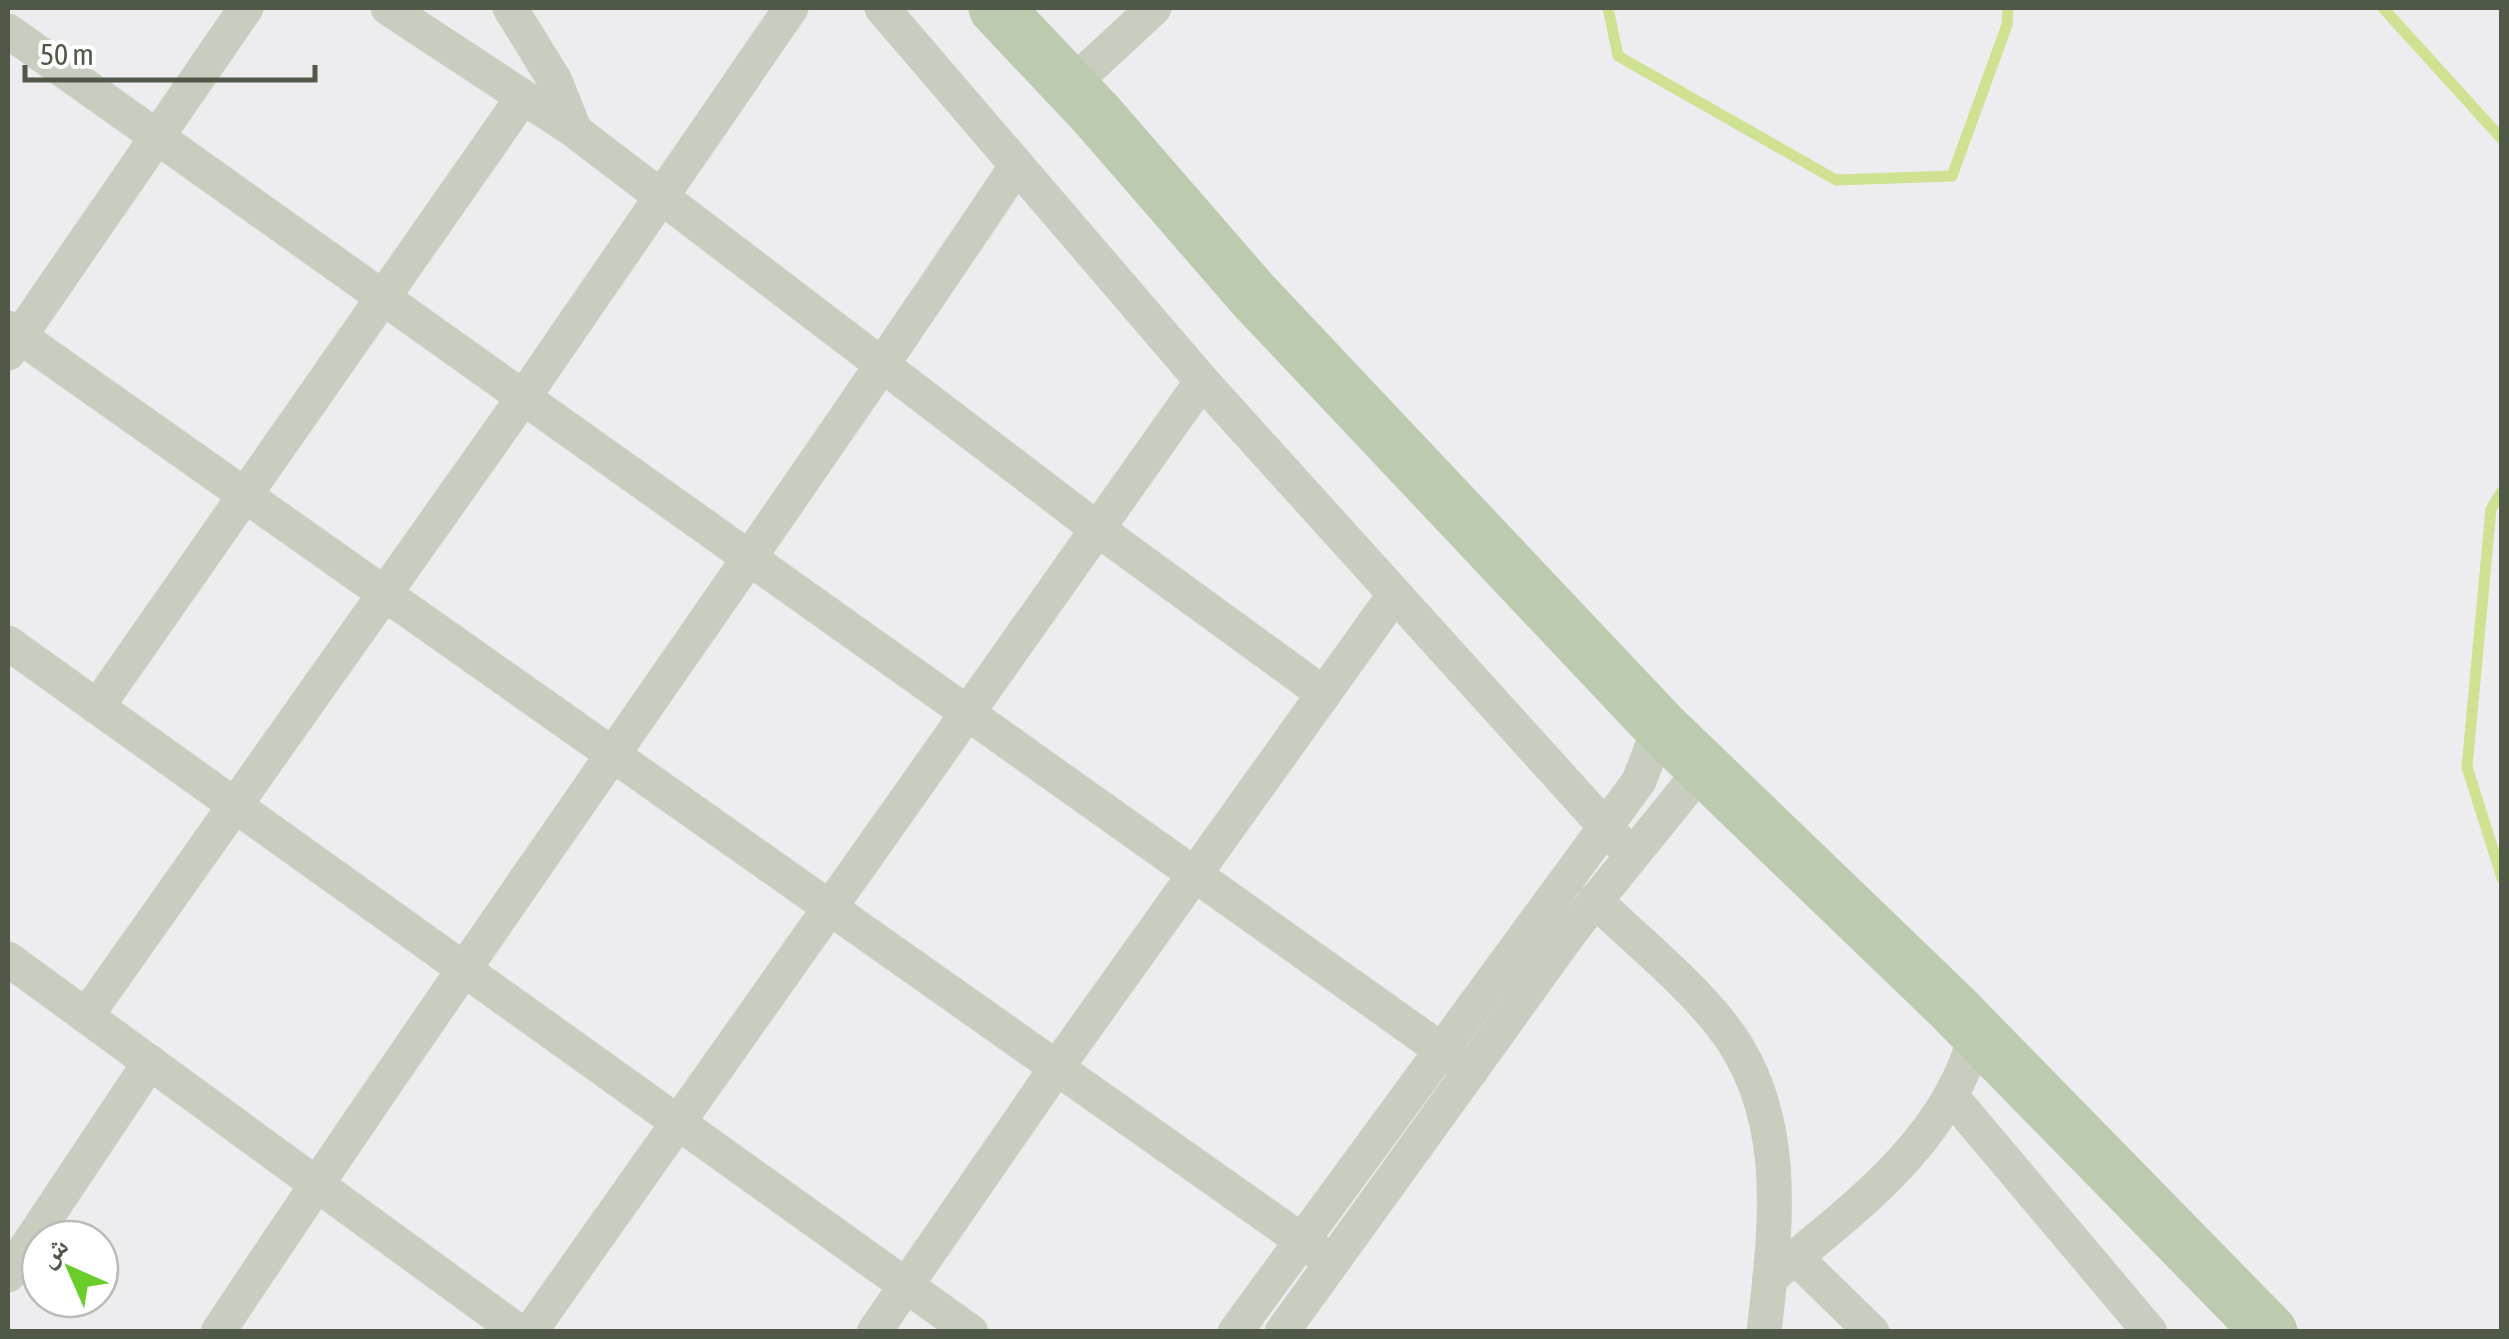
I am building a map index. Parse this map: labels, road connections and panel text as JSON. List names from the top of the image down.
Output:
{
  "scale_bar": "50 m",
  "north": "top left"
}
